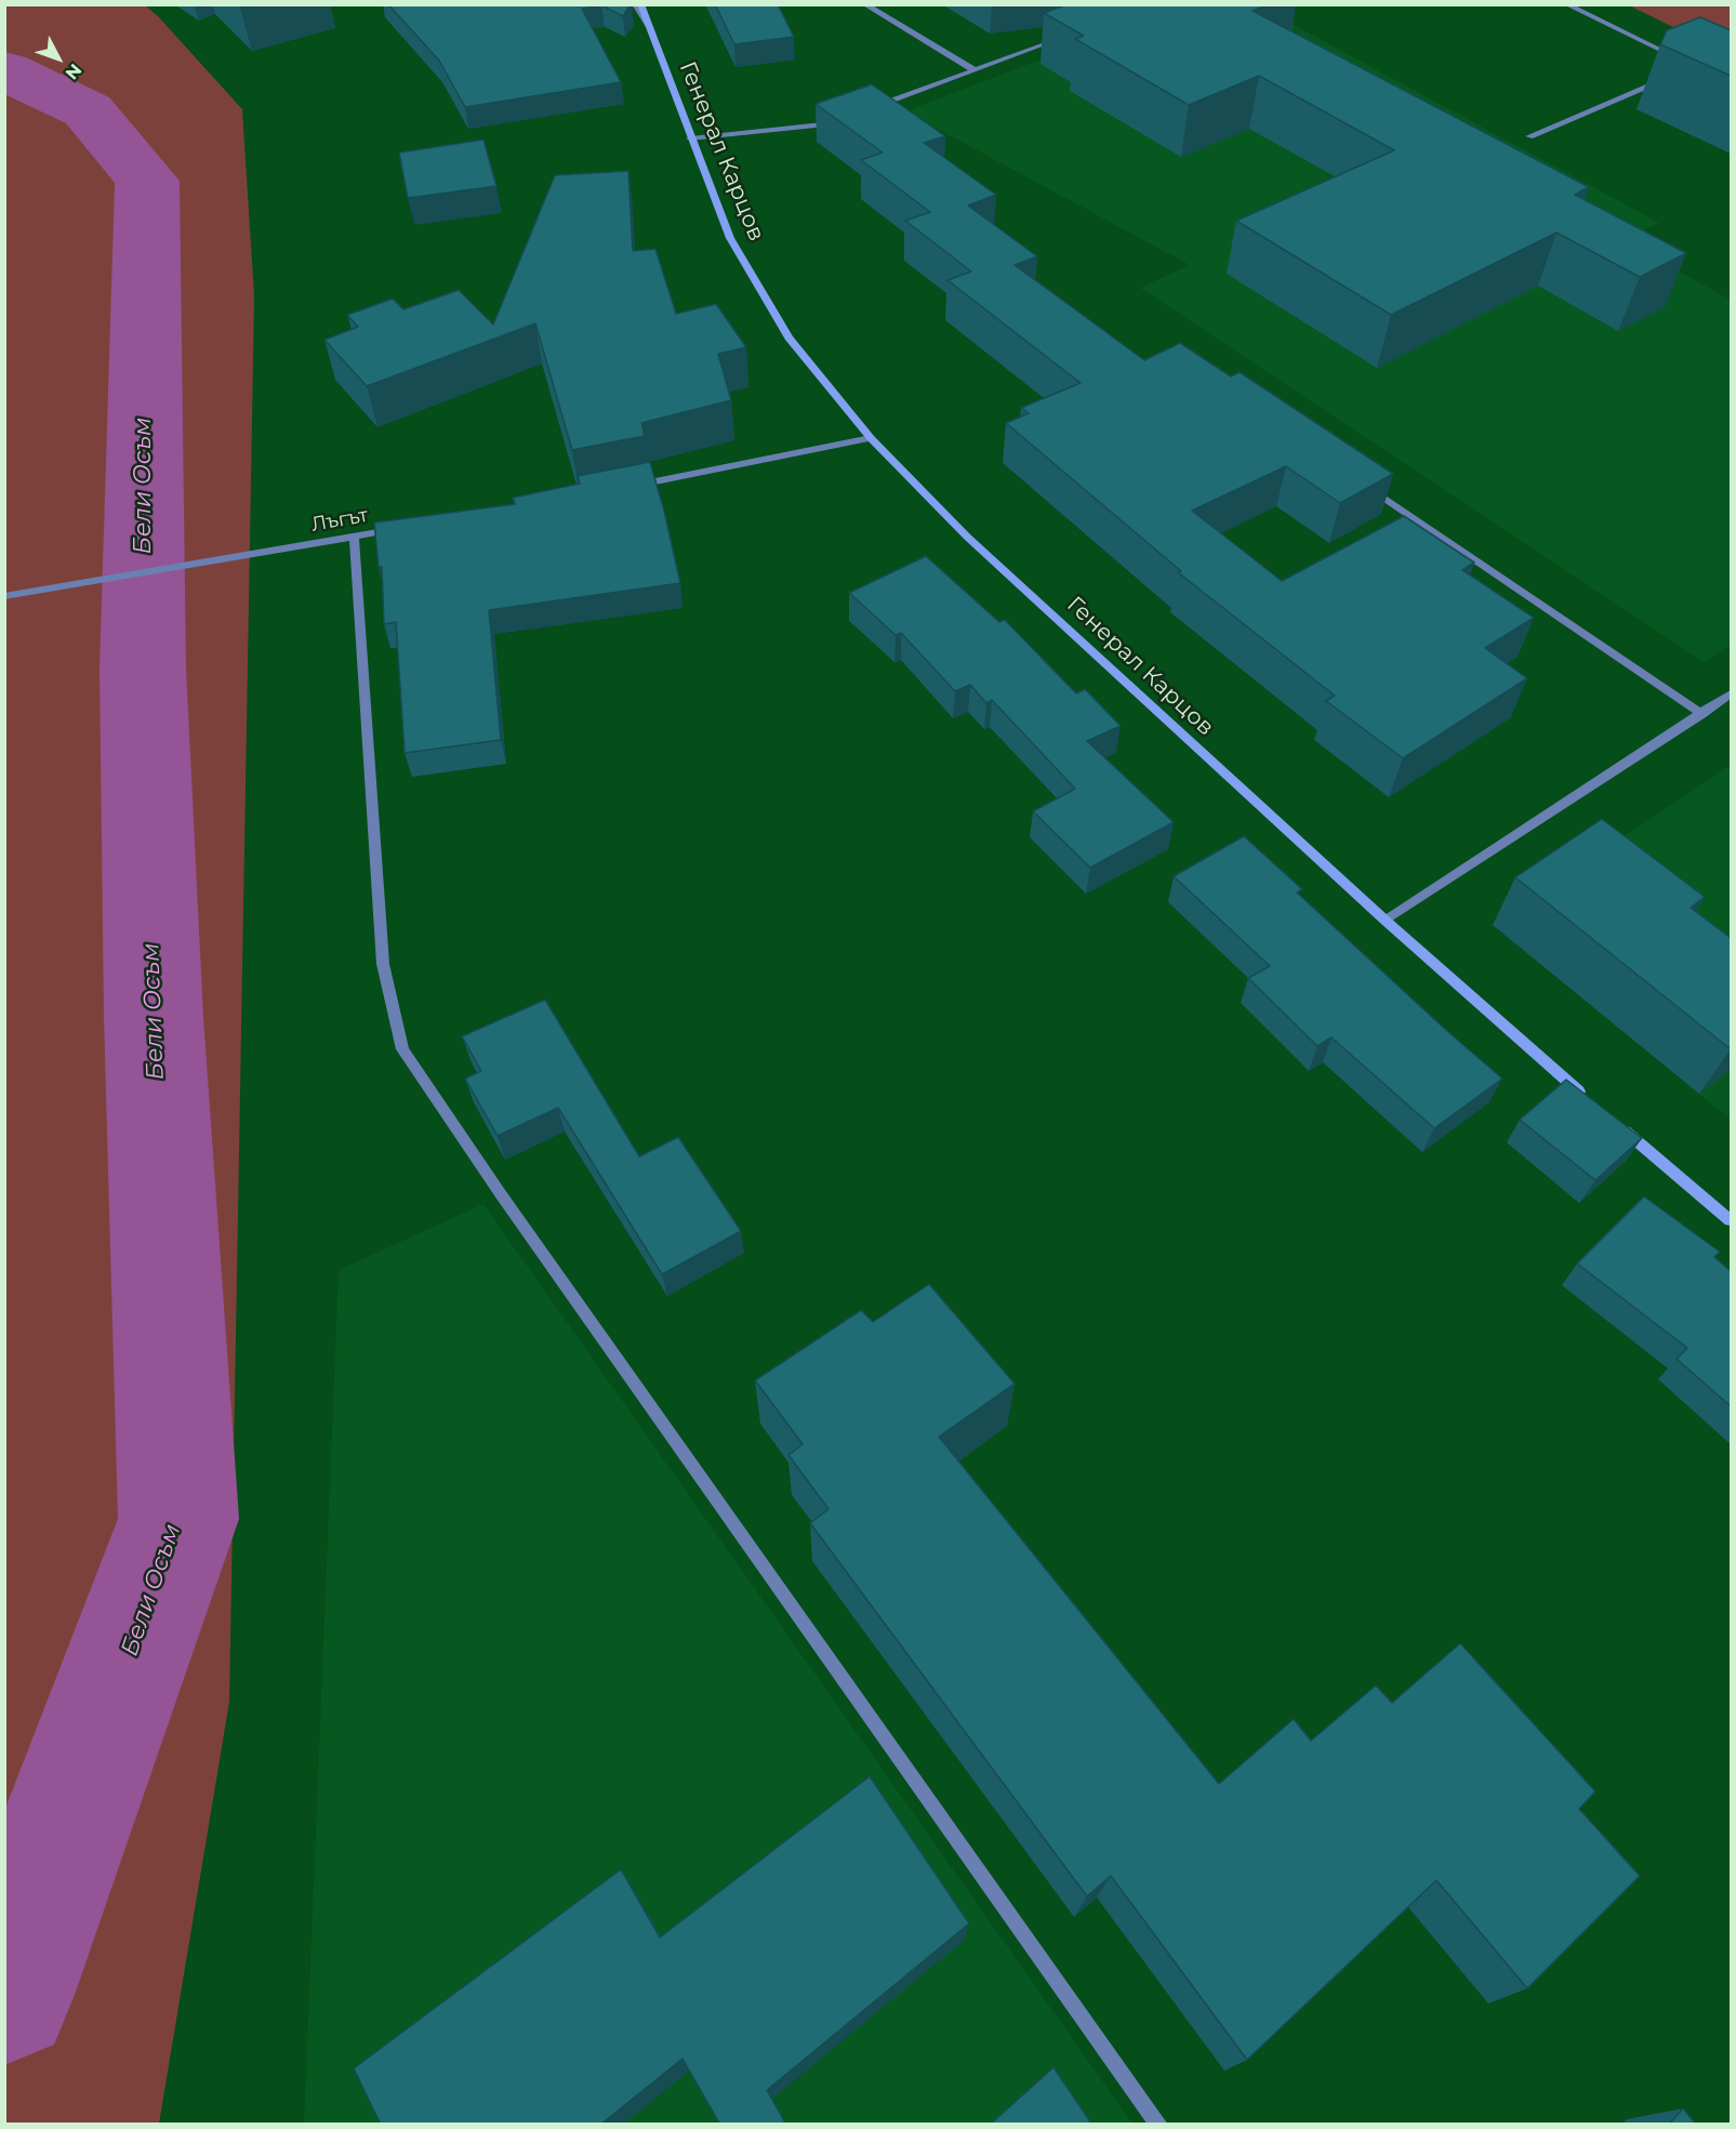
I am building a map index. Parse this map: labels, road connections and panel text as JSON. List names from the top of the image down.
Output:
{
  "streets": {
    "main road": ["Генерал Карцов"],
    "street": ["Лъгът"]
  },
  "water": ["Бели Осъм"],
  "north": "bottom right"
}
